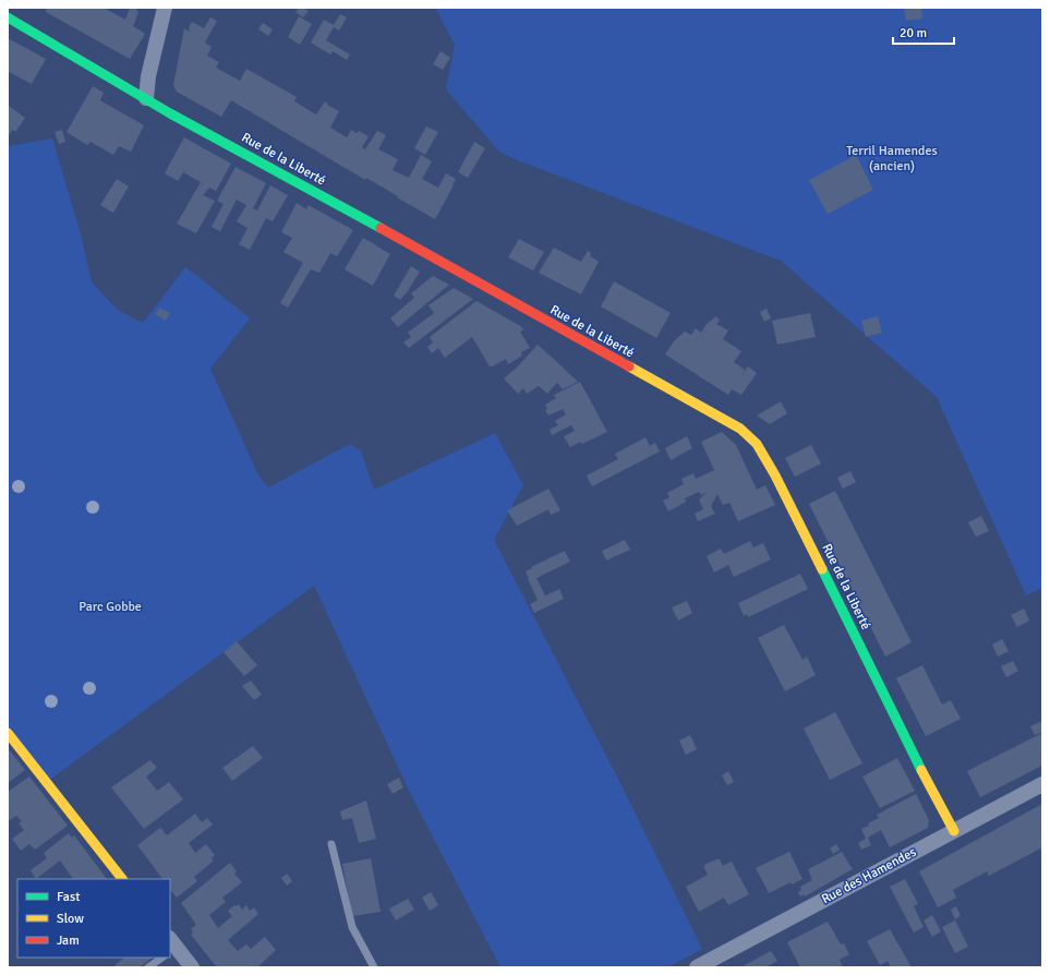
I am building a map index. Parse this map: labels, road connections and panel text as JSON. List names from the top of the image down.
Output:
{
  "streets": {
    "street": ["Rue de la Liberté", "Rue des Hamendes"]
  },
  "crossings": [
    ["Rue de la Liberté", "Rue des Hamendes"]
  ],
  "parks": ["Terril Hamendes (ancien)", "Parc Gobbe"],
  "legend": ["Fast", "Slow", "Jam"],
  "scale_bar": "20 m"
}
